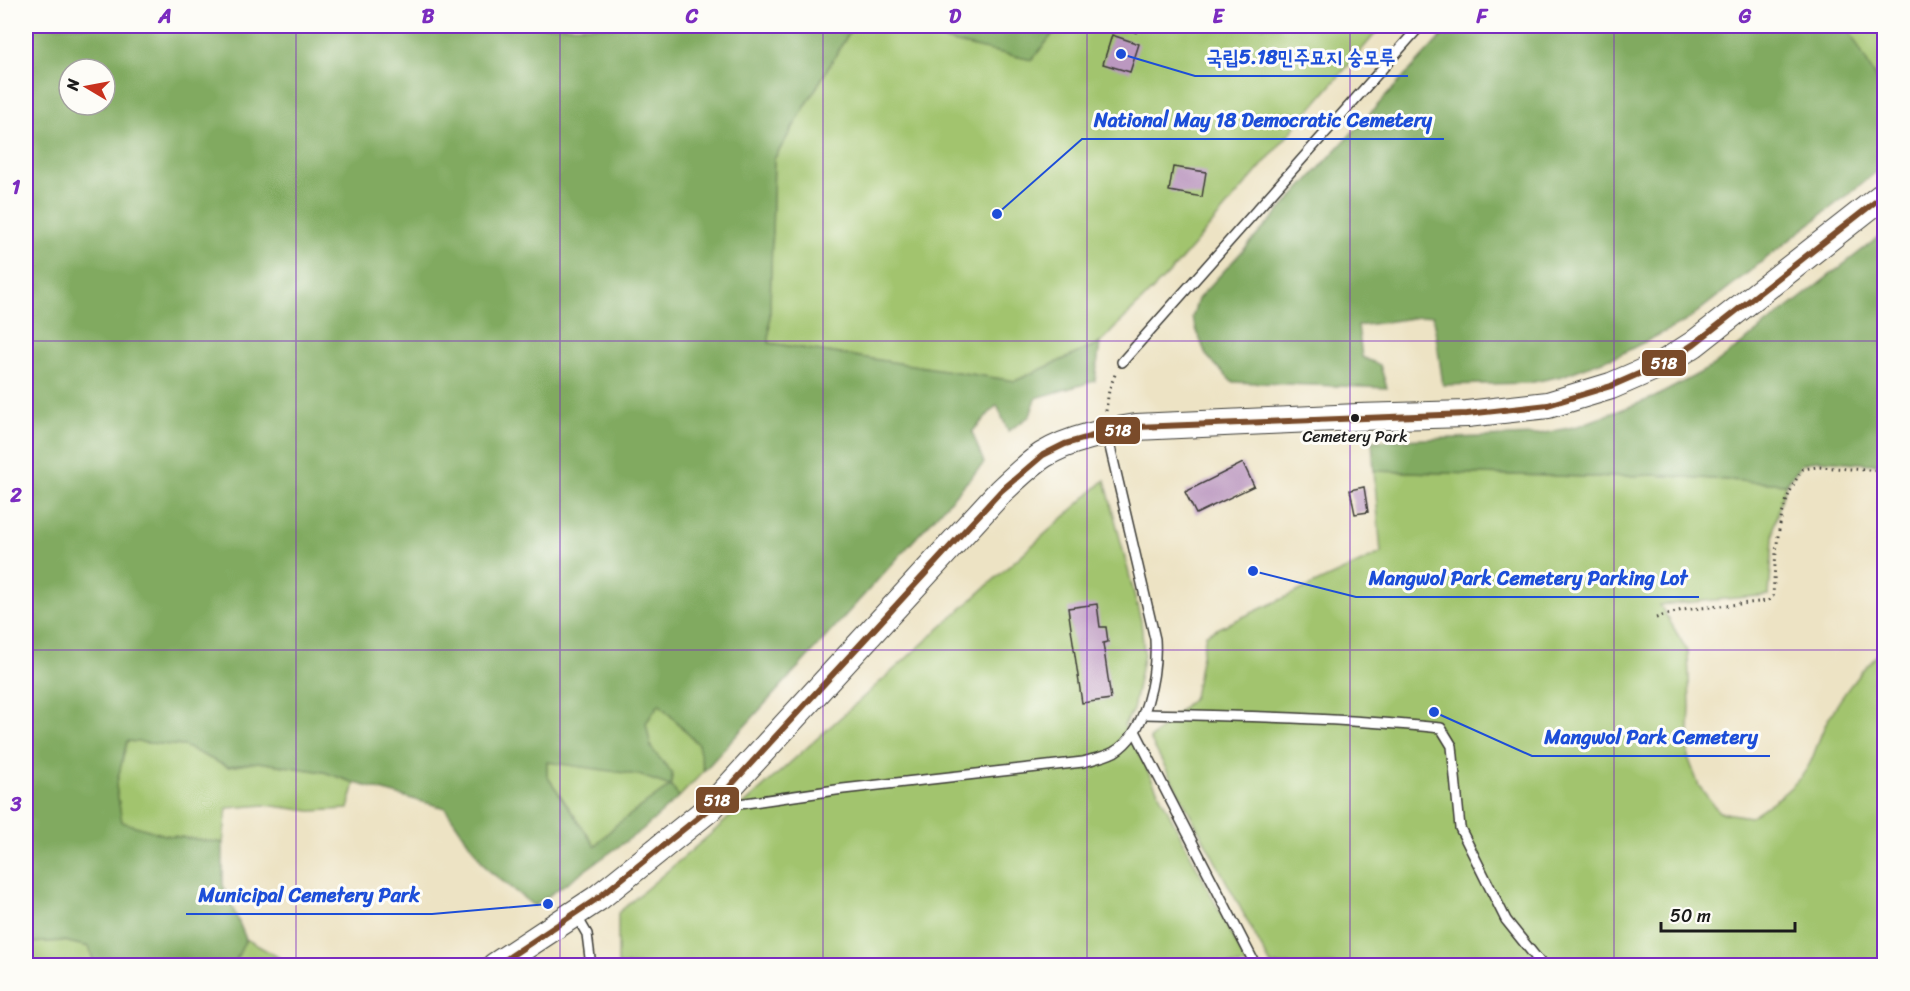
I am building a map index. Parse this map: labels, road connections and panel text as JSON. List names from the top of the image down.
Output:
{
  "places": [
    "국립5.18민주묘지 숭모루",
    "National May 18 Democratic Cemetery",
    "Cemetery Park",
    "Mangwol Park Cemetery Parking Lot",
    "Mangwol Park Cemetery",
    "Municipal Cemetery Park"
  ],
  "lines": ["transit line 518"],
  "scale_bar": "50 m",
  "north": "left",
  "grid": {
    "columns": [
      "A",
      "B",
      "C",
      "D",
      "E",
      "F",
      "G"
    ],
    "rows": ["1", "2", "3"]
  }
}
